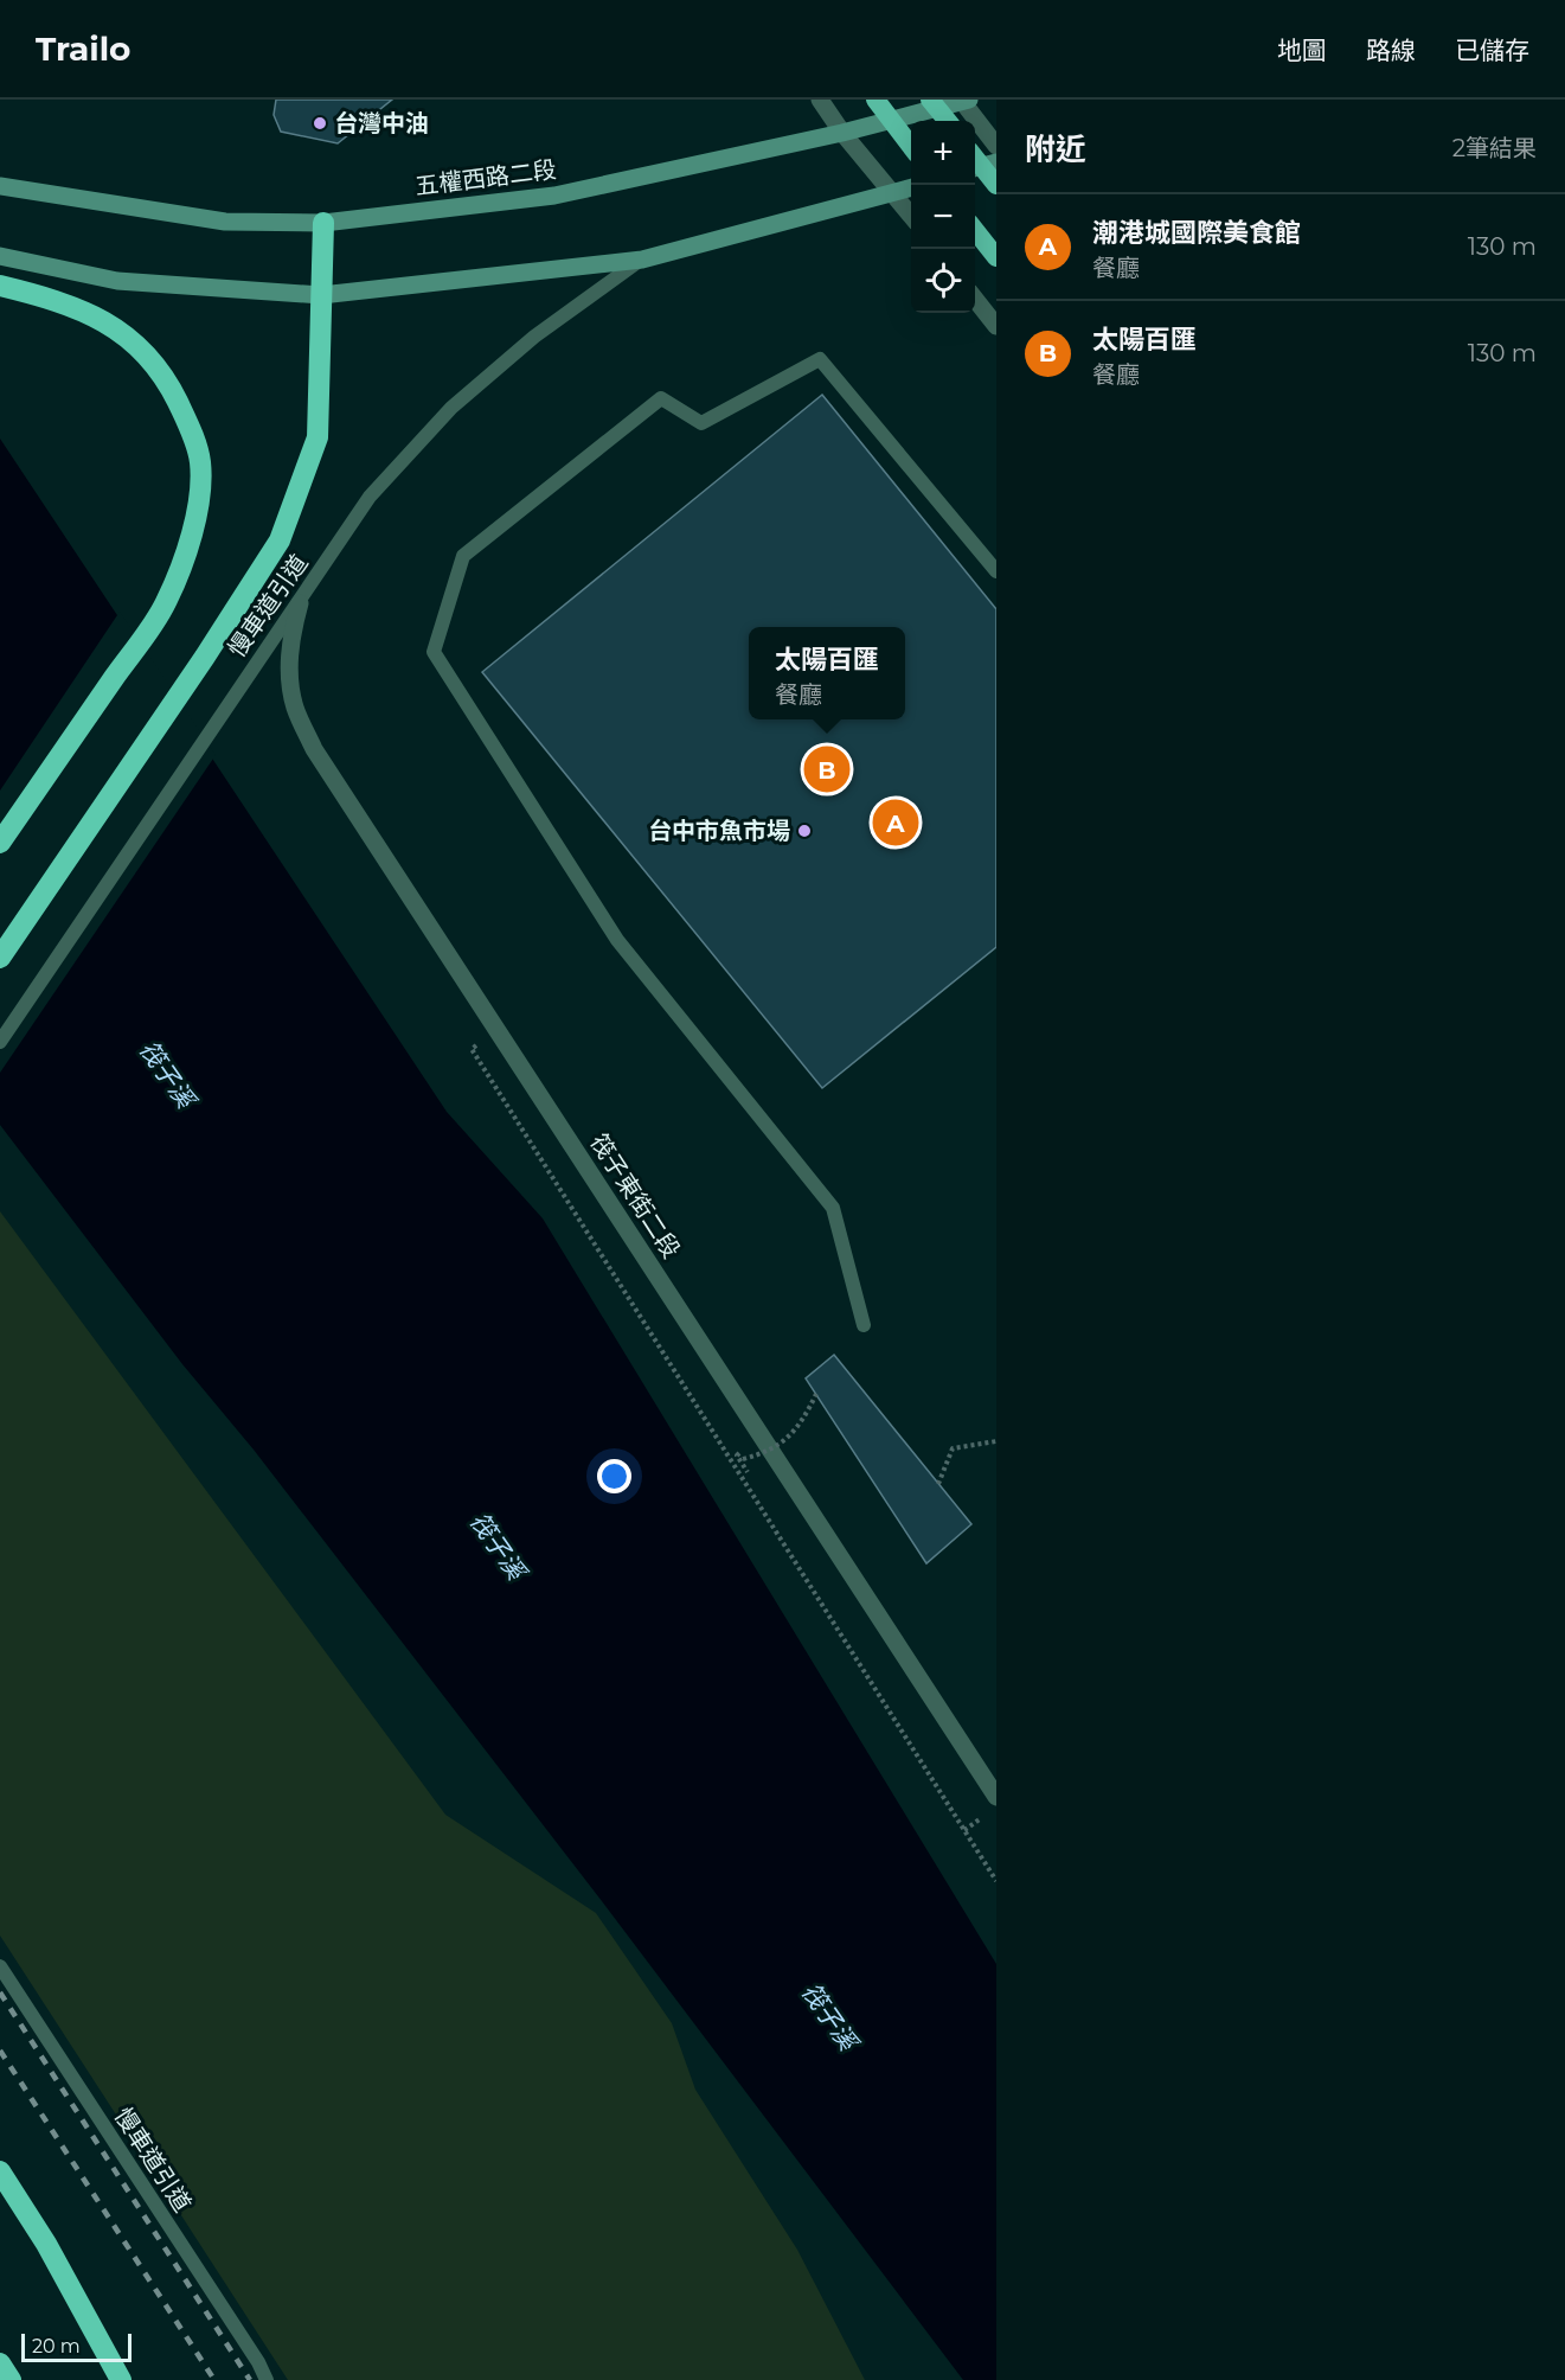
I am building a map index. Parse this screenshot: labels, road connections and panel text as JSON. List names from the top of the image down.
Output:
{
  "streets": {
    "main road": ["五權西路二段"],
    "street": ["筏子東街二段"],
    "lane": ["慢車道引道"]
  },
  "crossings": [
    ["慢車道引道", "筏子東街二段"]
  ],
  "water": ["筏子溪"],
  "places": ["台灣中油", "台中市魚市場"],
  "scale_bar": "20 m",
  "page": {
    "header": "Trailo",
    "nav": ["地圖", "路線", "已儲存"],
    "heading": ["附近", "2筆結果"],
    "map_buttons": ["+", "−"],
    "list": [
      {
        "mark": "A",
        "name": "潮港城國際美食館",
        "note": "餐廳",
        "value": "130 m"
      },
      {
        "mark": "B",
        "name": "太陽百匯",
        "note": "餐廳",
        "value": "130 m"
      }
    ],
    "popup": ["太陽百匯", "餐廳"],
    "pins": ["B", "A"],
    "scale": "20 m"
  }
}
